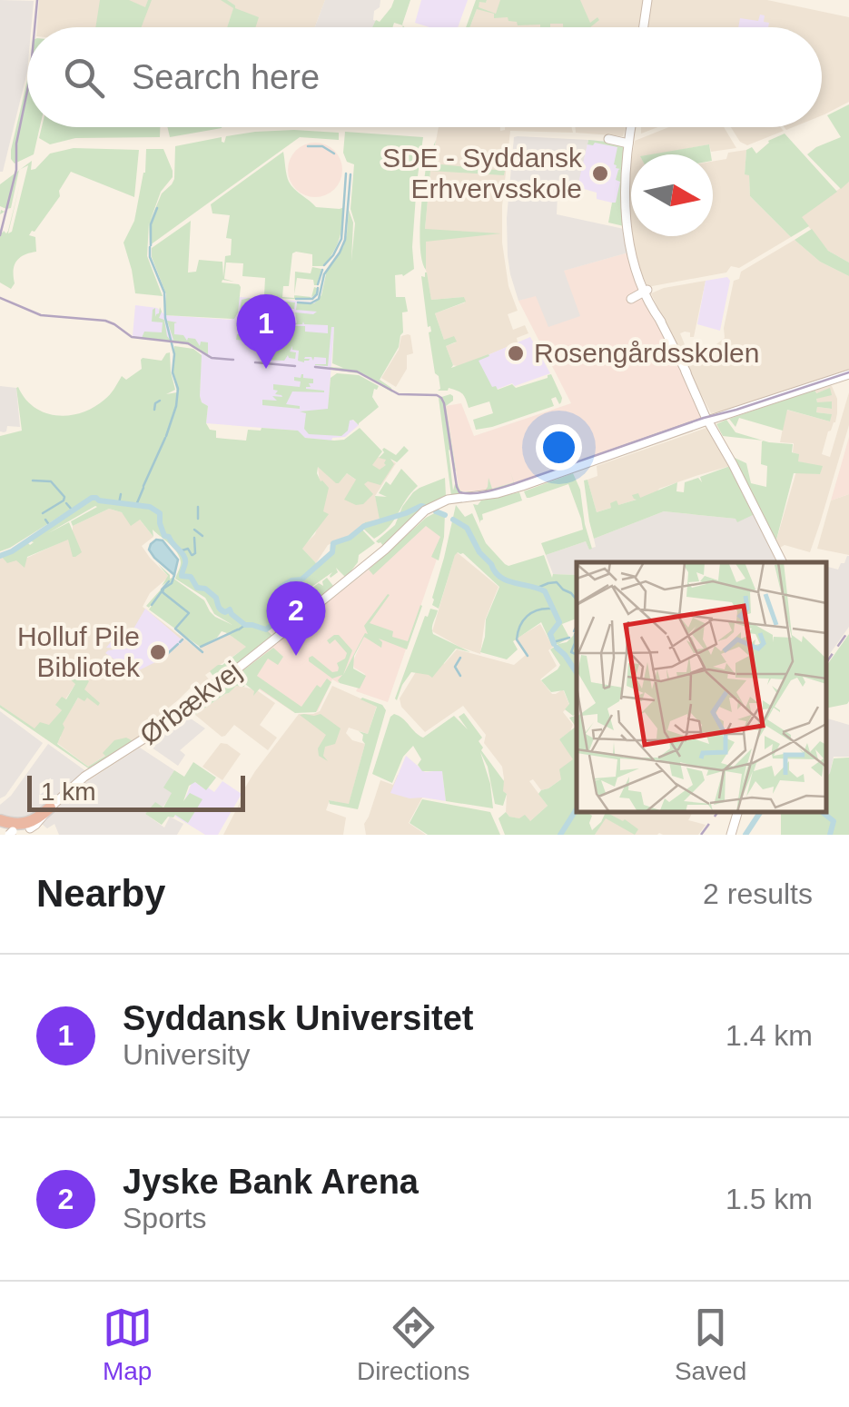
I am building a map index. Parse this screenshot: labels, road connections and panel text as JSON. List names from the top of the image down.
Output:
{
  "streets": {
    "main road": ["Ørbækvej"]
  },
  "places": ["SDE - Syddansk Erhvervsskole", "Rosengårdsskolen", "Holluf Pile Bibliotek"],
  "scale_bar": "1 km",
  "north": "right",
  "page": {
    "search": "Search here",
    "pins": ["1", "2"],
    "scale": "1 km",
    "heading": ["Nearby", "2 results"],
    "list": [
      {
        "mark": "1",
        "name": "Syddansk Universitet",
        "note": "University",
        "value": "1.4 km"
      },
      {
        "mark": "2",
        "name": "Jyske Bank Arena",
        "note": "Sports",
        "value": "1.5 km"
      }
    ],
    "nav": ["Map", "Directions", "Saved"]
  }
}
